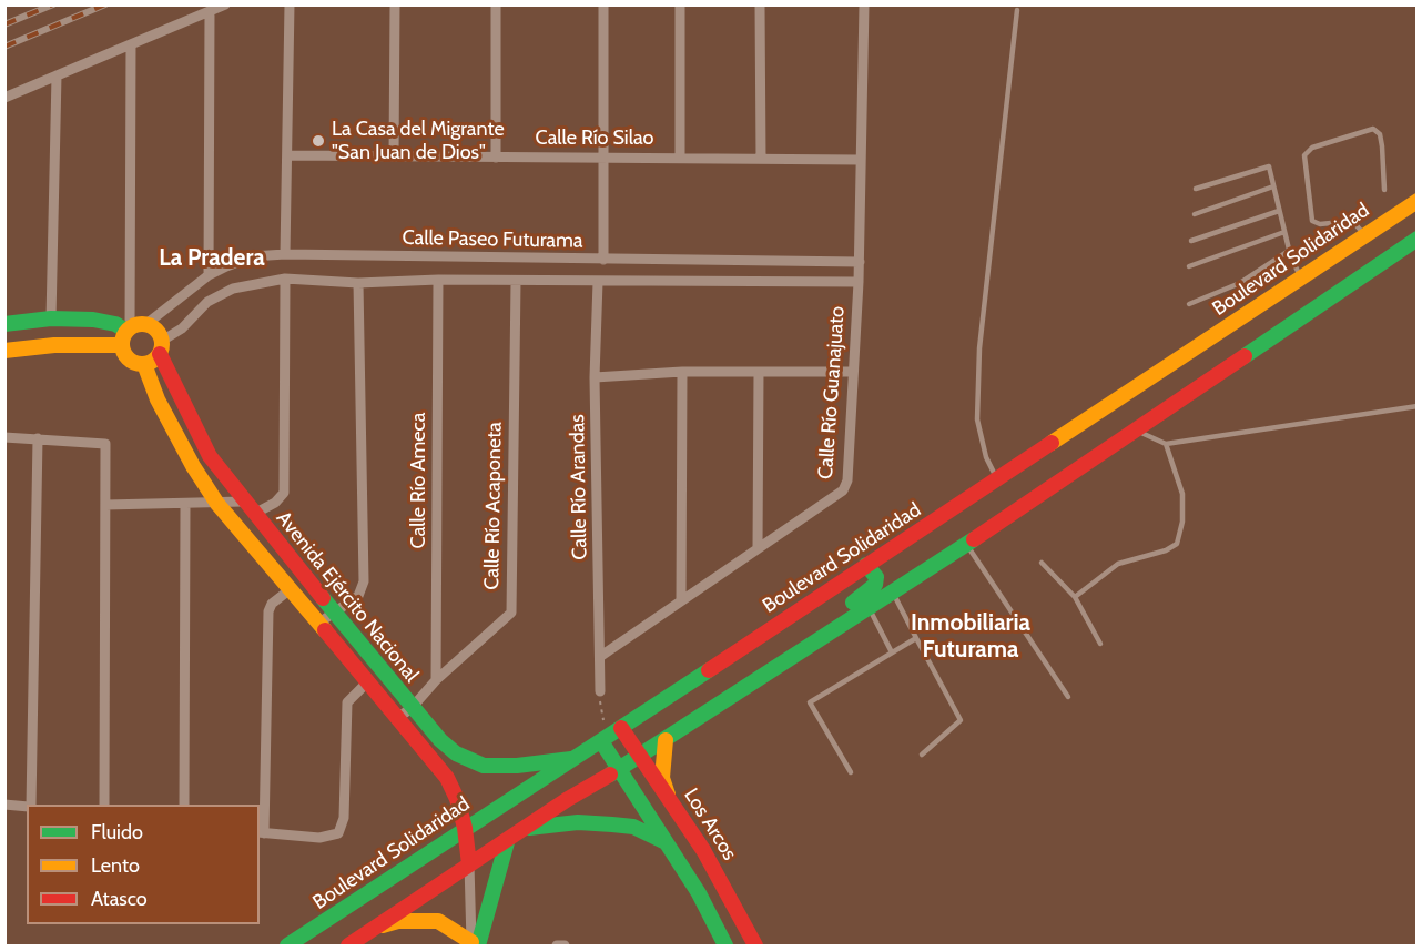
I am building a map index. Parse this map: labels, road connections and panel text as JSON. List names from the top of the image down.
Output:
{
  "streets": {
    "main road": ["Boulevard Solidaridad", "Avenida Ejército Nacional", "Los Arcos"],
    "street": [
      "Calle Río Silao",
      "Calle Paseo Futurama",
      "Calle Río Guanajuato",
      "Calle Río Ameca",
      "Calle Río Arandas",
      "Calle Río Acaponeta"
    ]
  },
  "crossings": [
    ["Calle Río Silao", "Calle Río Guanajuato"],
    ["Calle Paseo Futurama", "Calle Río Guanajuato"],
    ["Calle Paseo Futurama", "Calle Río Ameca"],
    ["Calle Paseo Futurama", "Calle Río Arandas"],
    ["Calle Paseo Futurama", "Calle Río Acaponeta"],
    ["Calle Paseo Futurama", "Avenida Ejército Nacional"],
    ["Boulevard Solidaridad", "Avenida Ejército Nacional"],
    ["Boulevard Solidaridad", "Los Arcos"],
    ["Calle Río Guanajuato", "Calle Río Arandas"],
    ["Calle Río Ameca", "Calle Río Acaponeta"],
    ["Calle Río Acaponeta", "Avenida Ejército Nacional"]
  ],
  "districts": ["La Pradera", "Inmobiliaria Futurama"],
  "places": ["La Casa del Migrante \"San Juan de Dios\""],
  "legend": ["Fluido", "Lento", "Atasco"]
}
